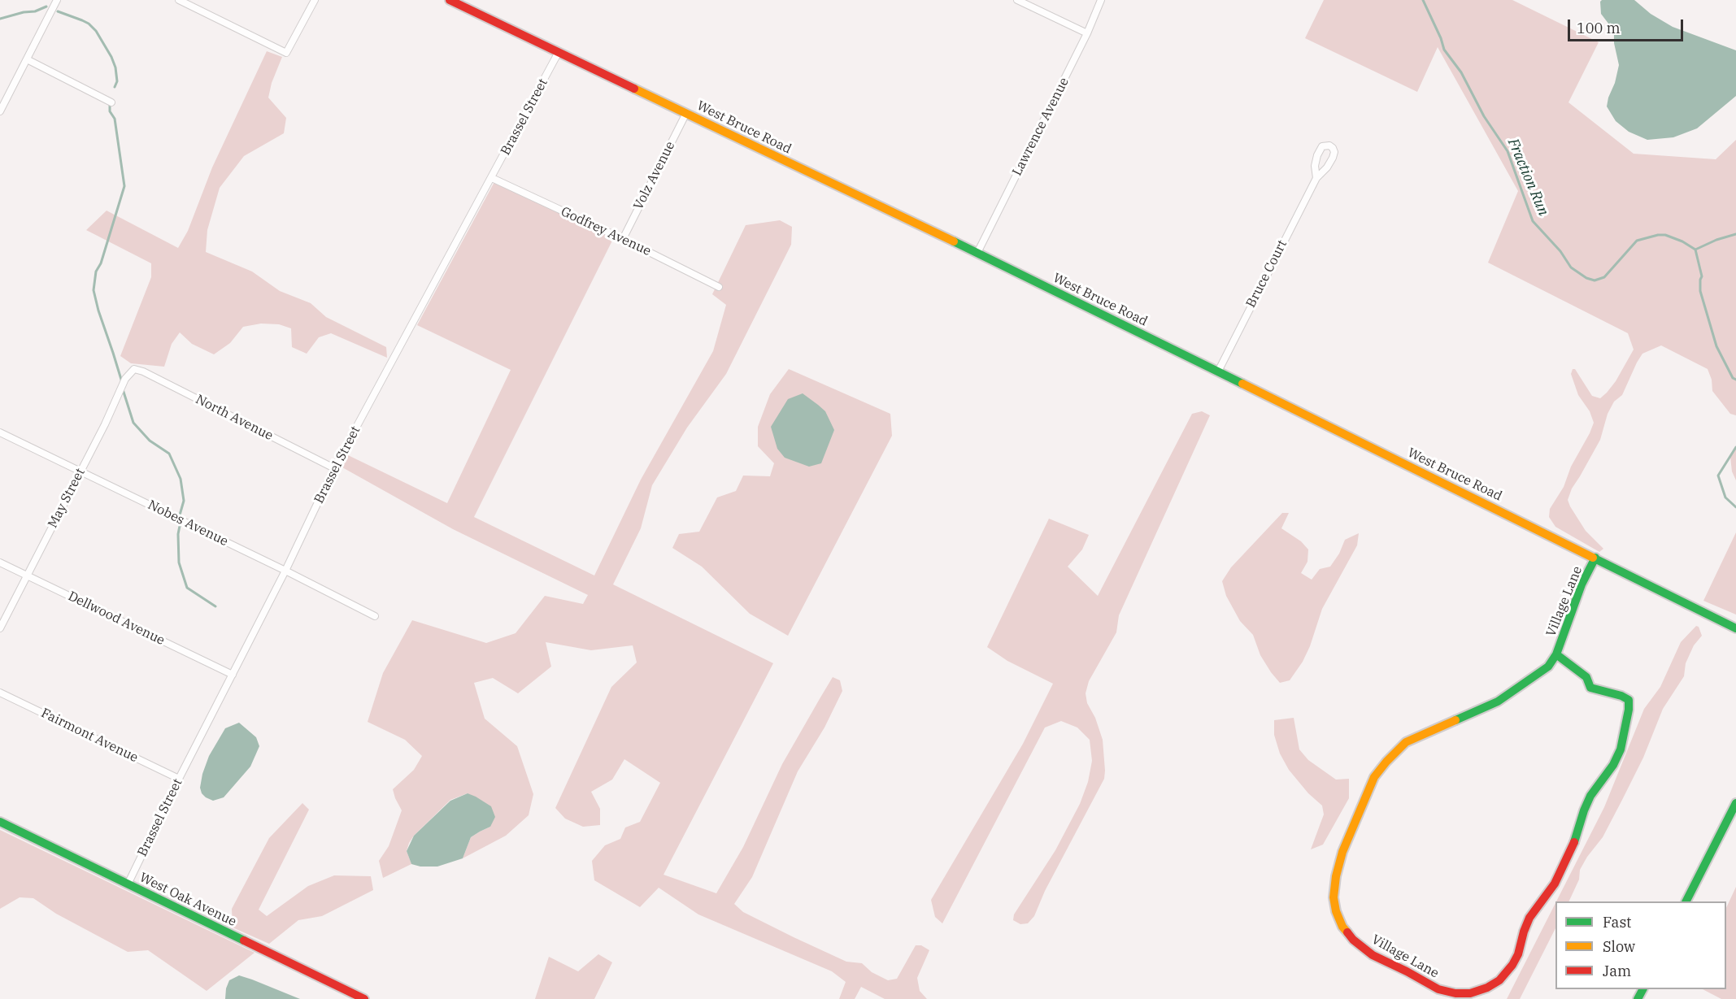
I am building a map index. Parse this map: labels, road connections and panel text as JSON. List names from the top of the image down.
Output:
{
  "streets": {
    "street": [
      "Brassel Street",
      "Lawrence Avenue",
      "West Bruce Road",
      "Volz Avenue",
      "Godfrey Avenue",
      "Bruce Court",
      "North Avenue",
      "May Street",
      "Nobes Avenue",
      "Village Lane",
      "Dellwood Avenue",
      "Fairmont Avenue",
      "West Oak Avenue"
    ]
  },
  "crossings": [
    ["Brassel Street", "West Bruce Road"],
    ["Brassel Street", "Godfrey Avenue"],
    ["Brassel Street", "North Avenue"],
    ["Brassel Street", "Nobes Avenue"],
    ["Brassel Street", "Dellwood Avenue"],
    ["Brassel Street", "Fairmont Avenue"],
    ["Brassel Street", "West Oak Avenue"],
    ["Lawrence Avenue", "West Bruce Road"],
    ["West Bruce Road", "Volz Avenue"],
    ["West Bruce Road", "Bruce Court"],
    ["West Bruce Road", "Village Lane"],
    ["Volz Avenue", "Godfrey Avenue"],
    ["North Avenue", "May Street"],
    ["May Street", "Nobes Avenue"],
    ["May Street", "Dellwood Avenue"]
  ],
  "water": ["Fraction Run"],
  "legend": ["Fast", "Slow", "Jam"],
  "scale_bar": "100 m"
}
